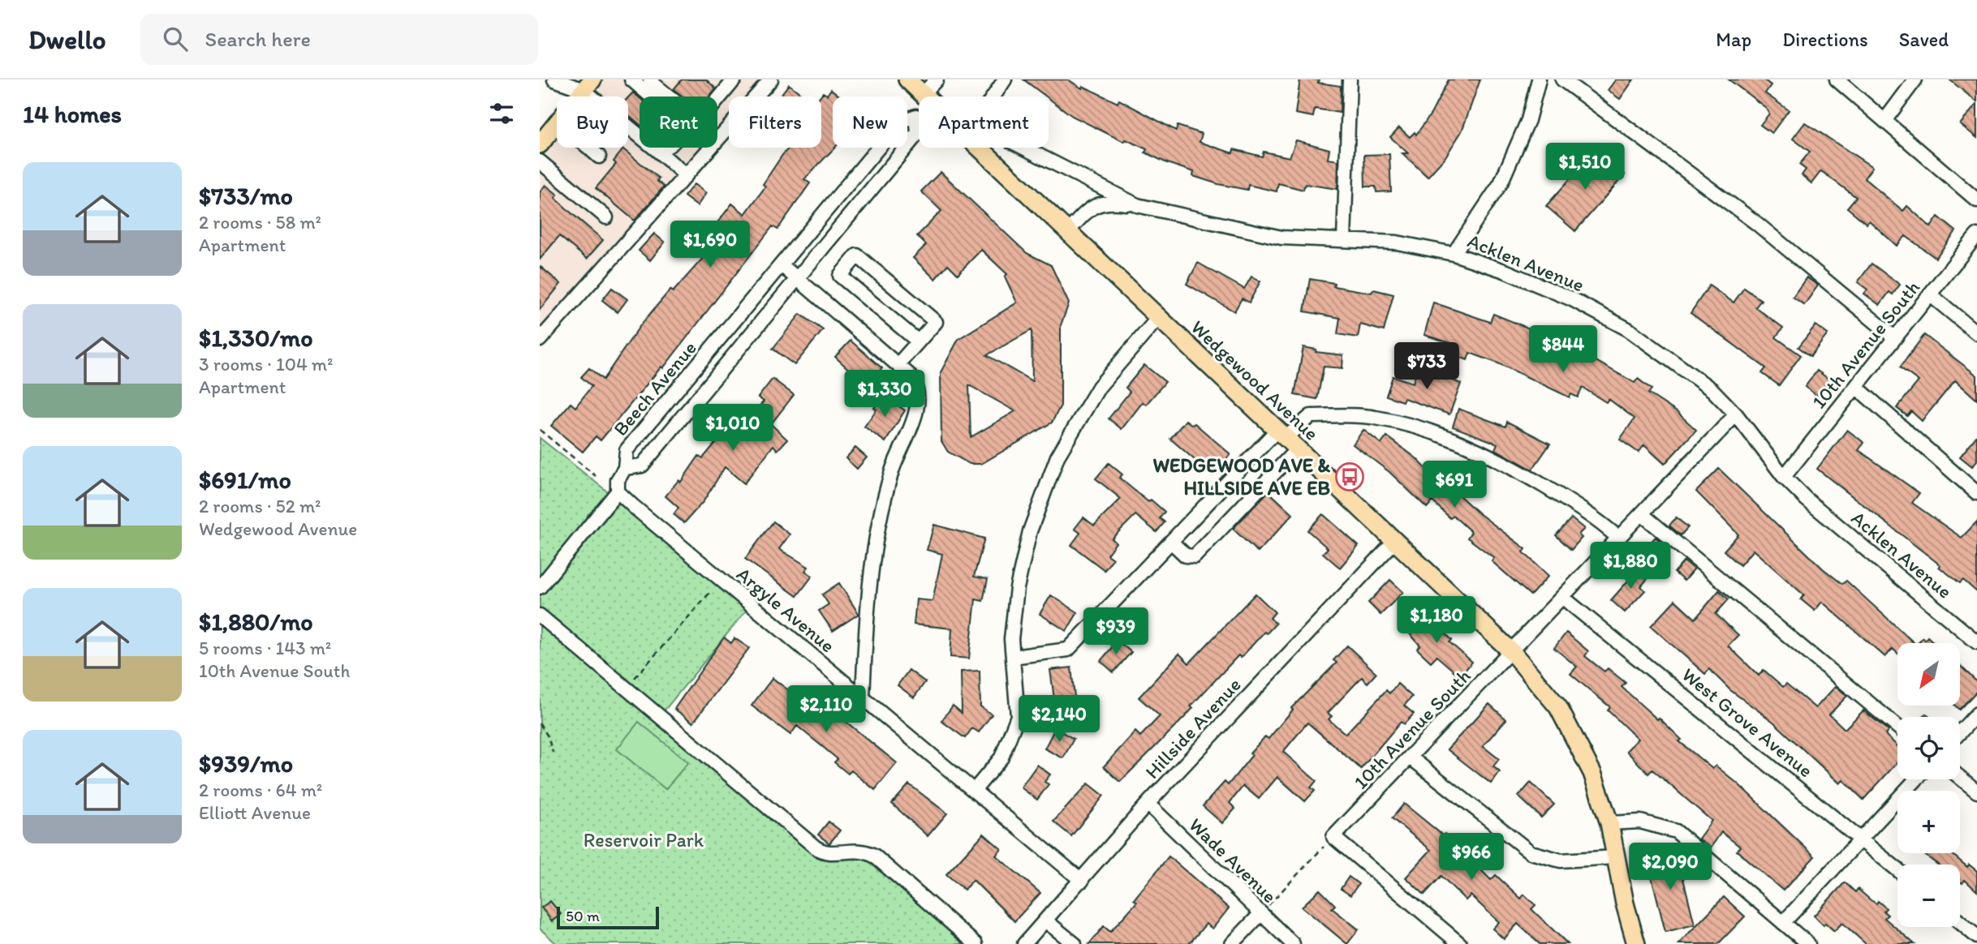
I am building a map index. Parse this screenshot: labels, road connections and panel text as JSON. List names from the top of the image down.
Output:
{
  "streets": {
    "main road": ["Wedgewood Avenue"],
    "street": [
      "Acklen Avenue",
      "10th Avenue South",
      "Beech Avenue",
      "Argyle Avenue",
      "West Grove Avenue",
      "Hillside Avenue",
      "Wade Avenue"
    ]
  },
  "crossings": [
    ["Acklen Avenue", "10th Avenue South"],
    ["10th Avenue South", "Wedgewood Avenue"],
    ["10th Avenue South", "West Grove Avenue"],
    ["Wedgewood Avenue", "Hillside Avenue"],
    ["Argyle Avenue", "Hillside Avenue"],
    ["Hillside Avenue", "Wade Avenue"]
  ],
  "parks": ["Reservoir Park"],
  "places": {
    "bus stop": ["WEDGEWOOD AVE & HILLSIDE AVE EB"]
  },
  "scale_bar": "50 m",
  "north": "bottom left",
  "page": {
    "header": "Dwello",
    "search": "Search here",
    "nav": ["Map", "Directions", "Saved"],
    "heading": "14 homes",
    "chip": [
      "Buy",
      "Rent",
      "Filters",
      "New",
      "Apartment"
    ],
    "price": [
      "$1,510",
      "$1,690",
      "$844",
      "$733",
      "$1,330",
      "$1,010",
      "$691",
      "$1,880",
      "$1,180",
      "$939",
      "$2,110",
      "$2,140",
      "$966",
      "$2,090"
    ],
    "list": [
      {
        "name": "$733/mo",
        "note": "2 rooms · 58 m² · Apartment"
      },
      {
        "name": "$1,330/mo",
        "note": "3 rooms · 104 m² · Apartment"
      },
      {
        "name": "$691/mo",
        "note": "2 rooms · 52 m² · Wedgewood Avenue"
      },
      {
        "name": "$1,880/mo",
        "note": "5 rooms · 143 m² · 10th Avenue South"
      },
      {
        "name": "$939/mo",
        "note": "2 rooms · 64 m² · Elliott Avenue"
      }
    ],
    "map_buttons": ["+", "−"],
    "scale": "50 m"
  }
}
